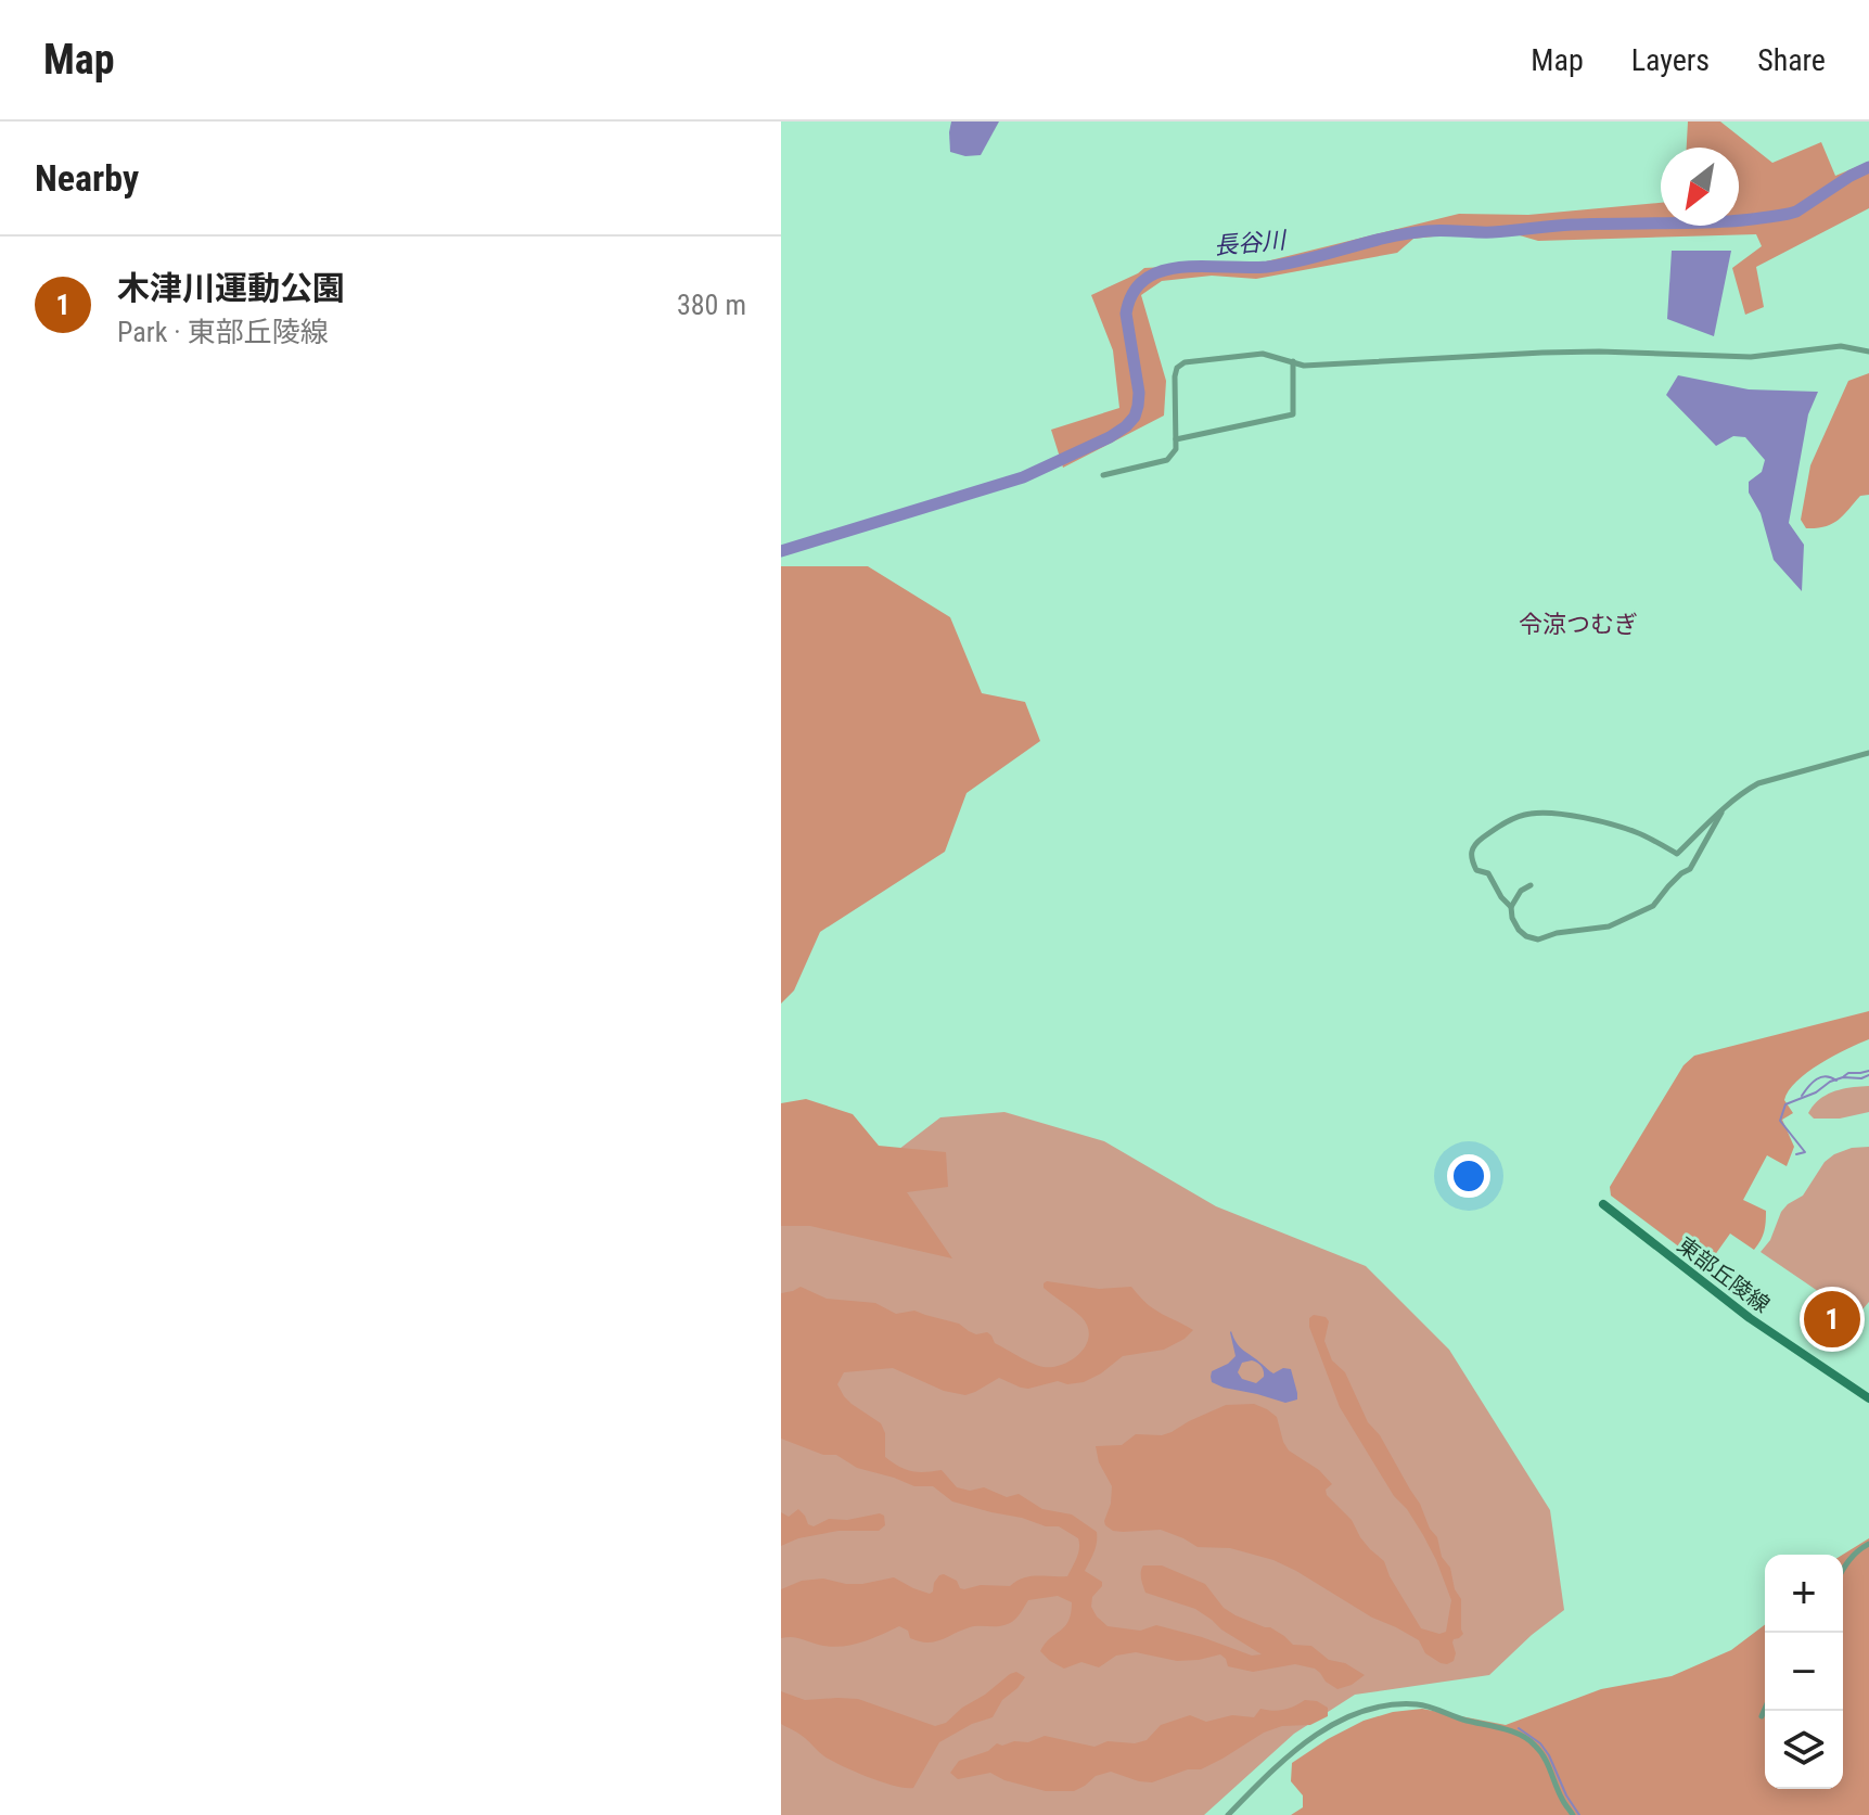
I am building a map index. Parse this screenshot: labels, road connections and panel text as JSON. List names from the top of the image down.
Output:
{
  "streets": {
    "street": ["東部丘陵線"]
  },
  "districts": ["令涼つむぎ"],
  "water": ["長谷川"],
  "north": "bottom left",
  "page": {
    "header": "Map",
    "nav": ["Map", "Layers", "Share"],
    "heading": "Nearby",
    "list": [
      {
        "mark": "1",
        "name": "木津川運動公園",
        "note": "Park · 東部丘陵線",
        "value": "380 m"
      }
    ],
    "pins": "1",
    "map_buttons": ["+", "−"]
  }
}
